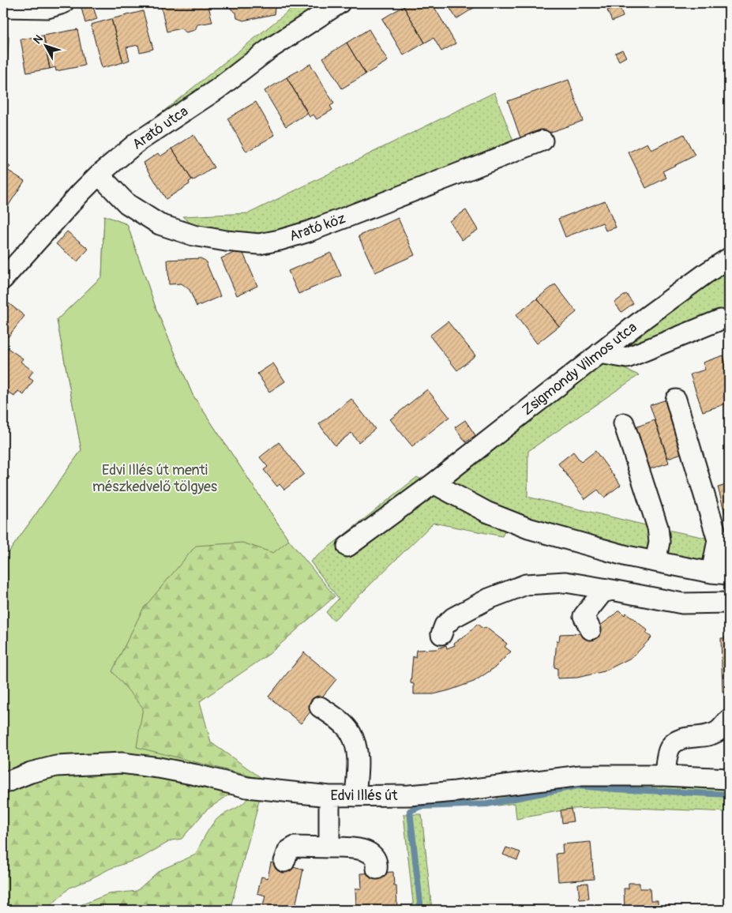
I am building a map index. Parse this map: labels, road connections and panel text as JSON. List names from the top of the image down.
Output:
{
  "streets": {
    "street": [
      "Arató utca",
      "Arató köz",
      "Zsigmondy Vilmos utca",
      "Edvi Illés út"
    ]
  },
  "crossings": [
    ["Arató utca", "Arató köz"]
  ],
  "parks": ["Edvi Illés út menti mészkedvelő tölgyes"],
  "north": "top left"
}
